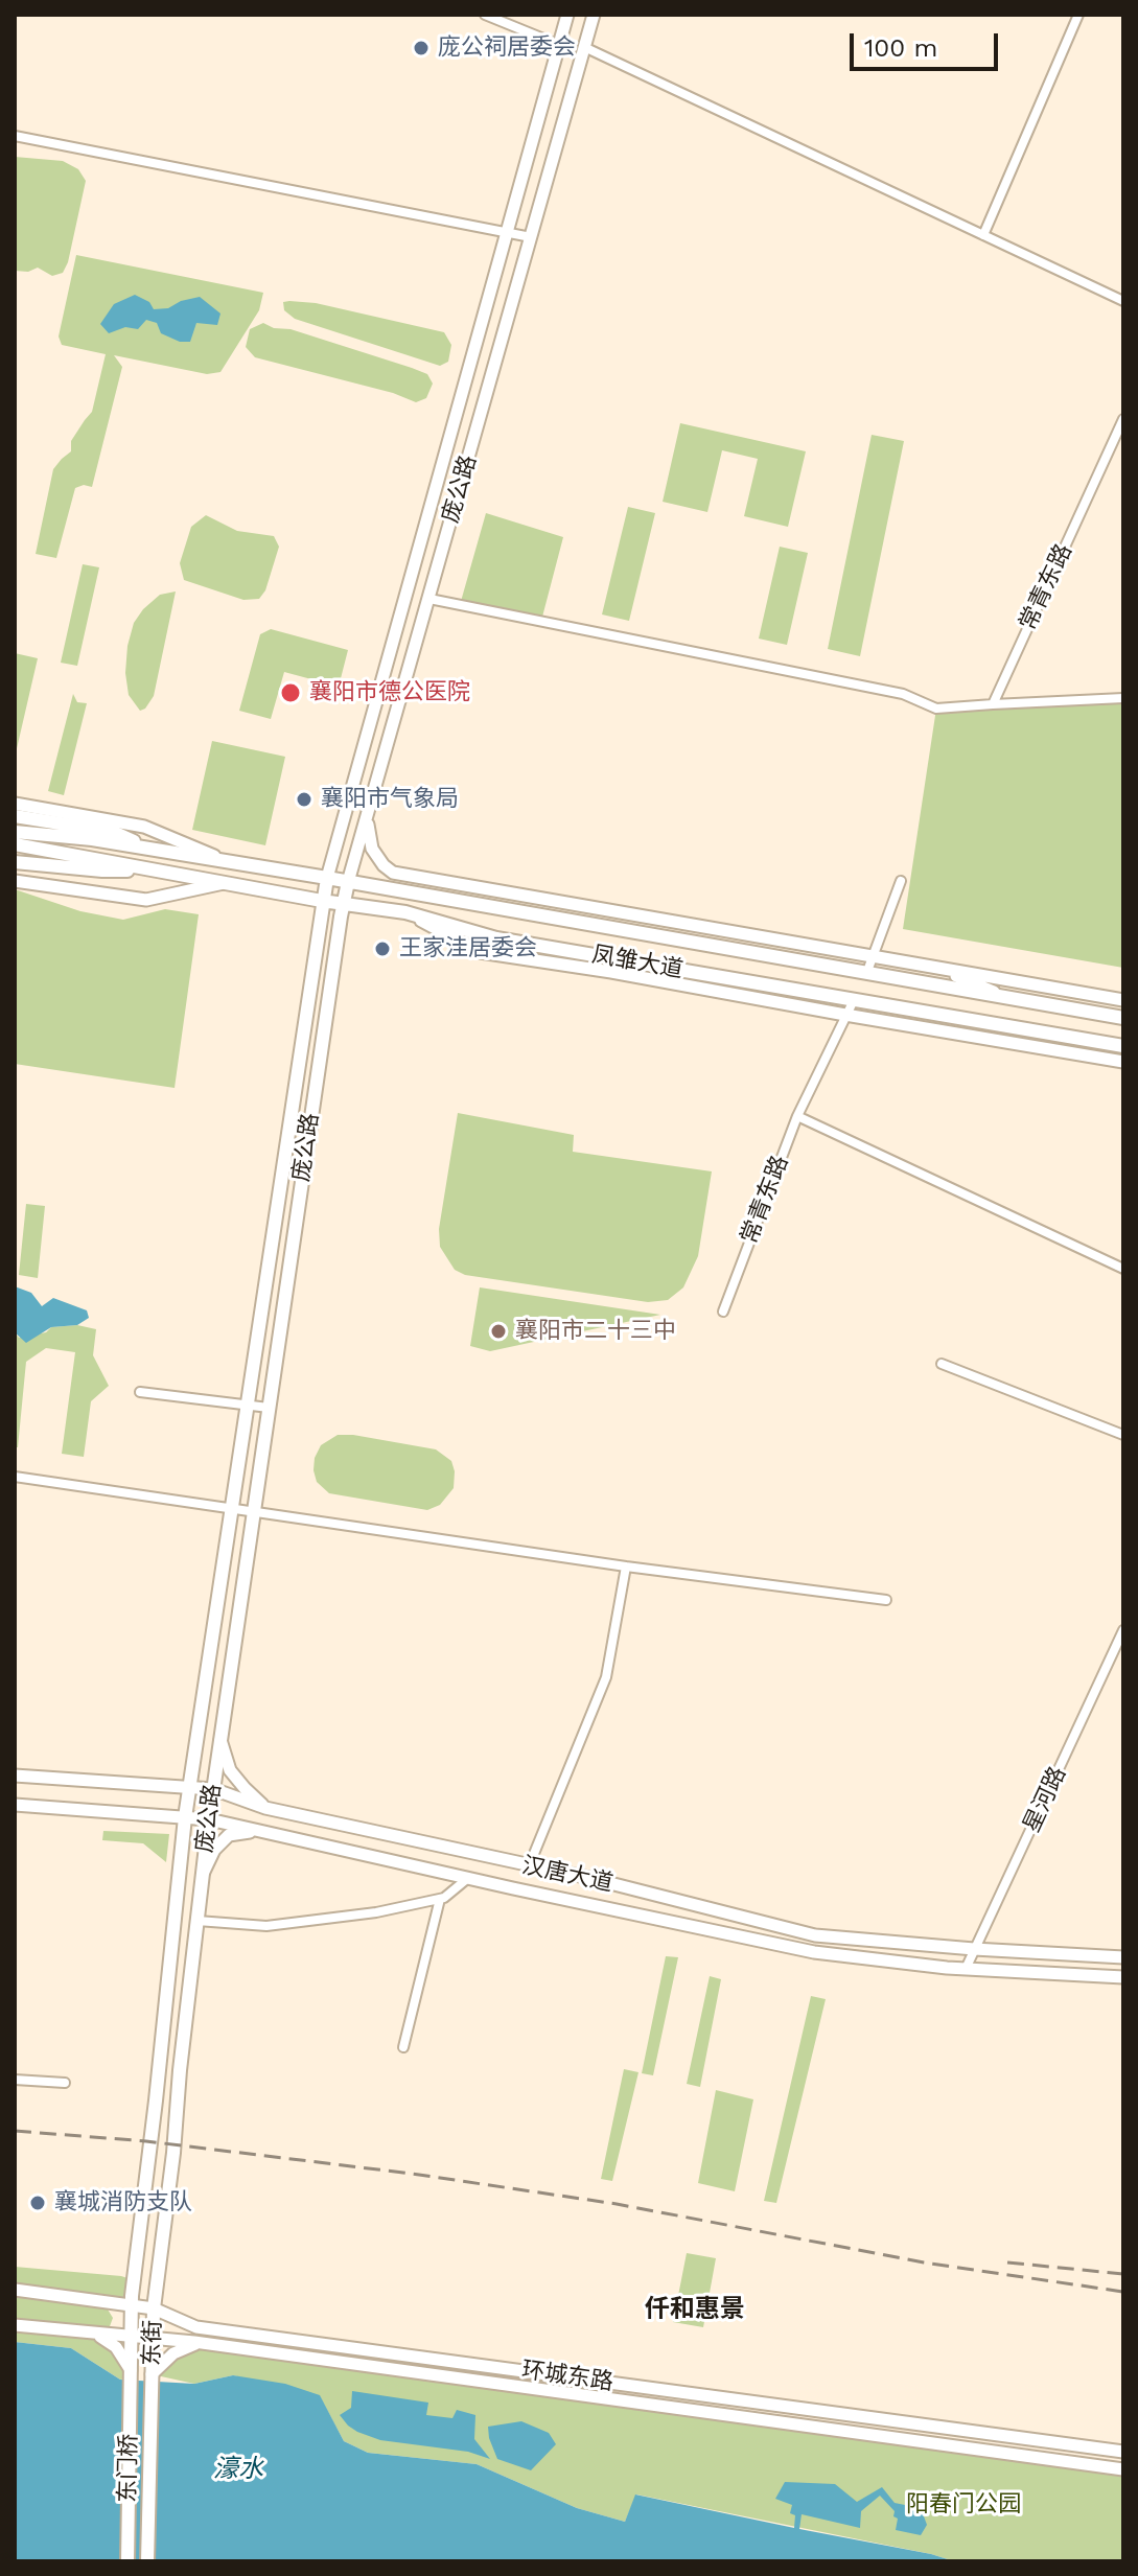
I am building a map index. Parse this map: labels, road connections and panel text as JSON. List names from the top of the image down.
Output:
{
  "streets": {
    "main road": [
      "庞公路",
      "凤雏大道",
      "汉唐大道",
      "东街",
      "环城东路",
      "东门桥"
    ],
    "street": ["常青东路", "星河路"]
  },
  "crossings": [
    ["庞公路", "凤雏大道"],
    ["庞公路", "汉唐大道"],
    ["庞公路", "东街"],
    ["庞公路", "环城东路"],
    ["常青东路", "凤雏大道"],
    ["星河路", "汉唐大道"],
    ["东街", "环城东路"],
    ["东街", "东门桥"]
  ],
  "districts": ["仟和惠景"],
  "water": ["濠水"],
  "parks": ["阳春门公园"],
  "places": [
    "庞公祠居委会",
    "襄阳市德公医院",
    "襄阳市气象局",
    "王家洼居委会",
    "襄阳市二十三中",
    "襄城消防支队"
  ],
  "scale_bar": "100 m"
}
